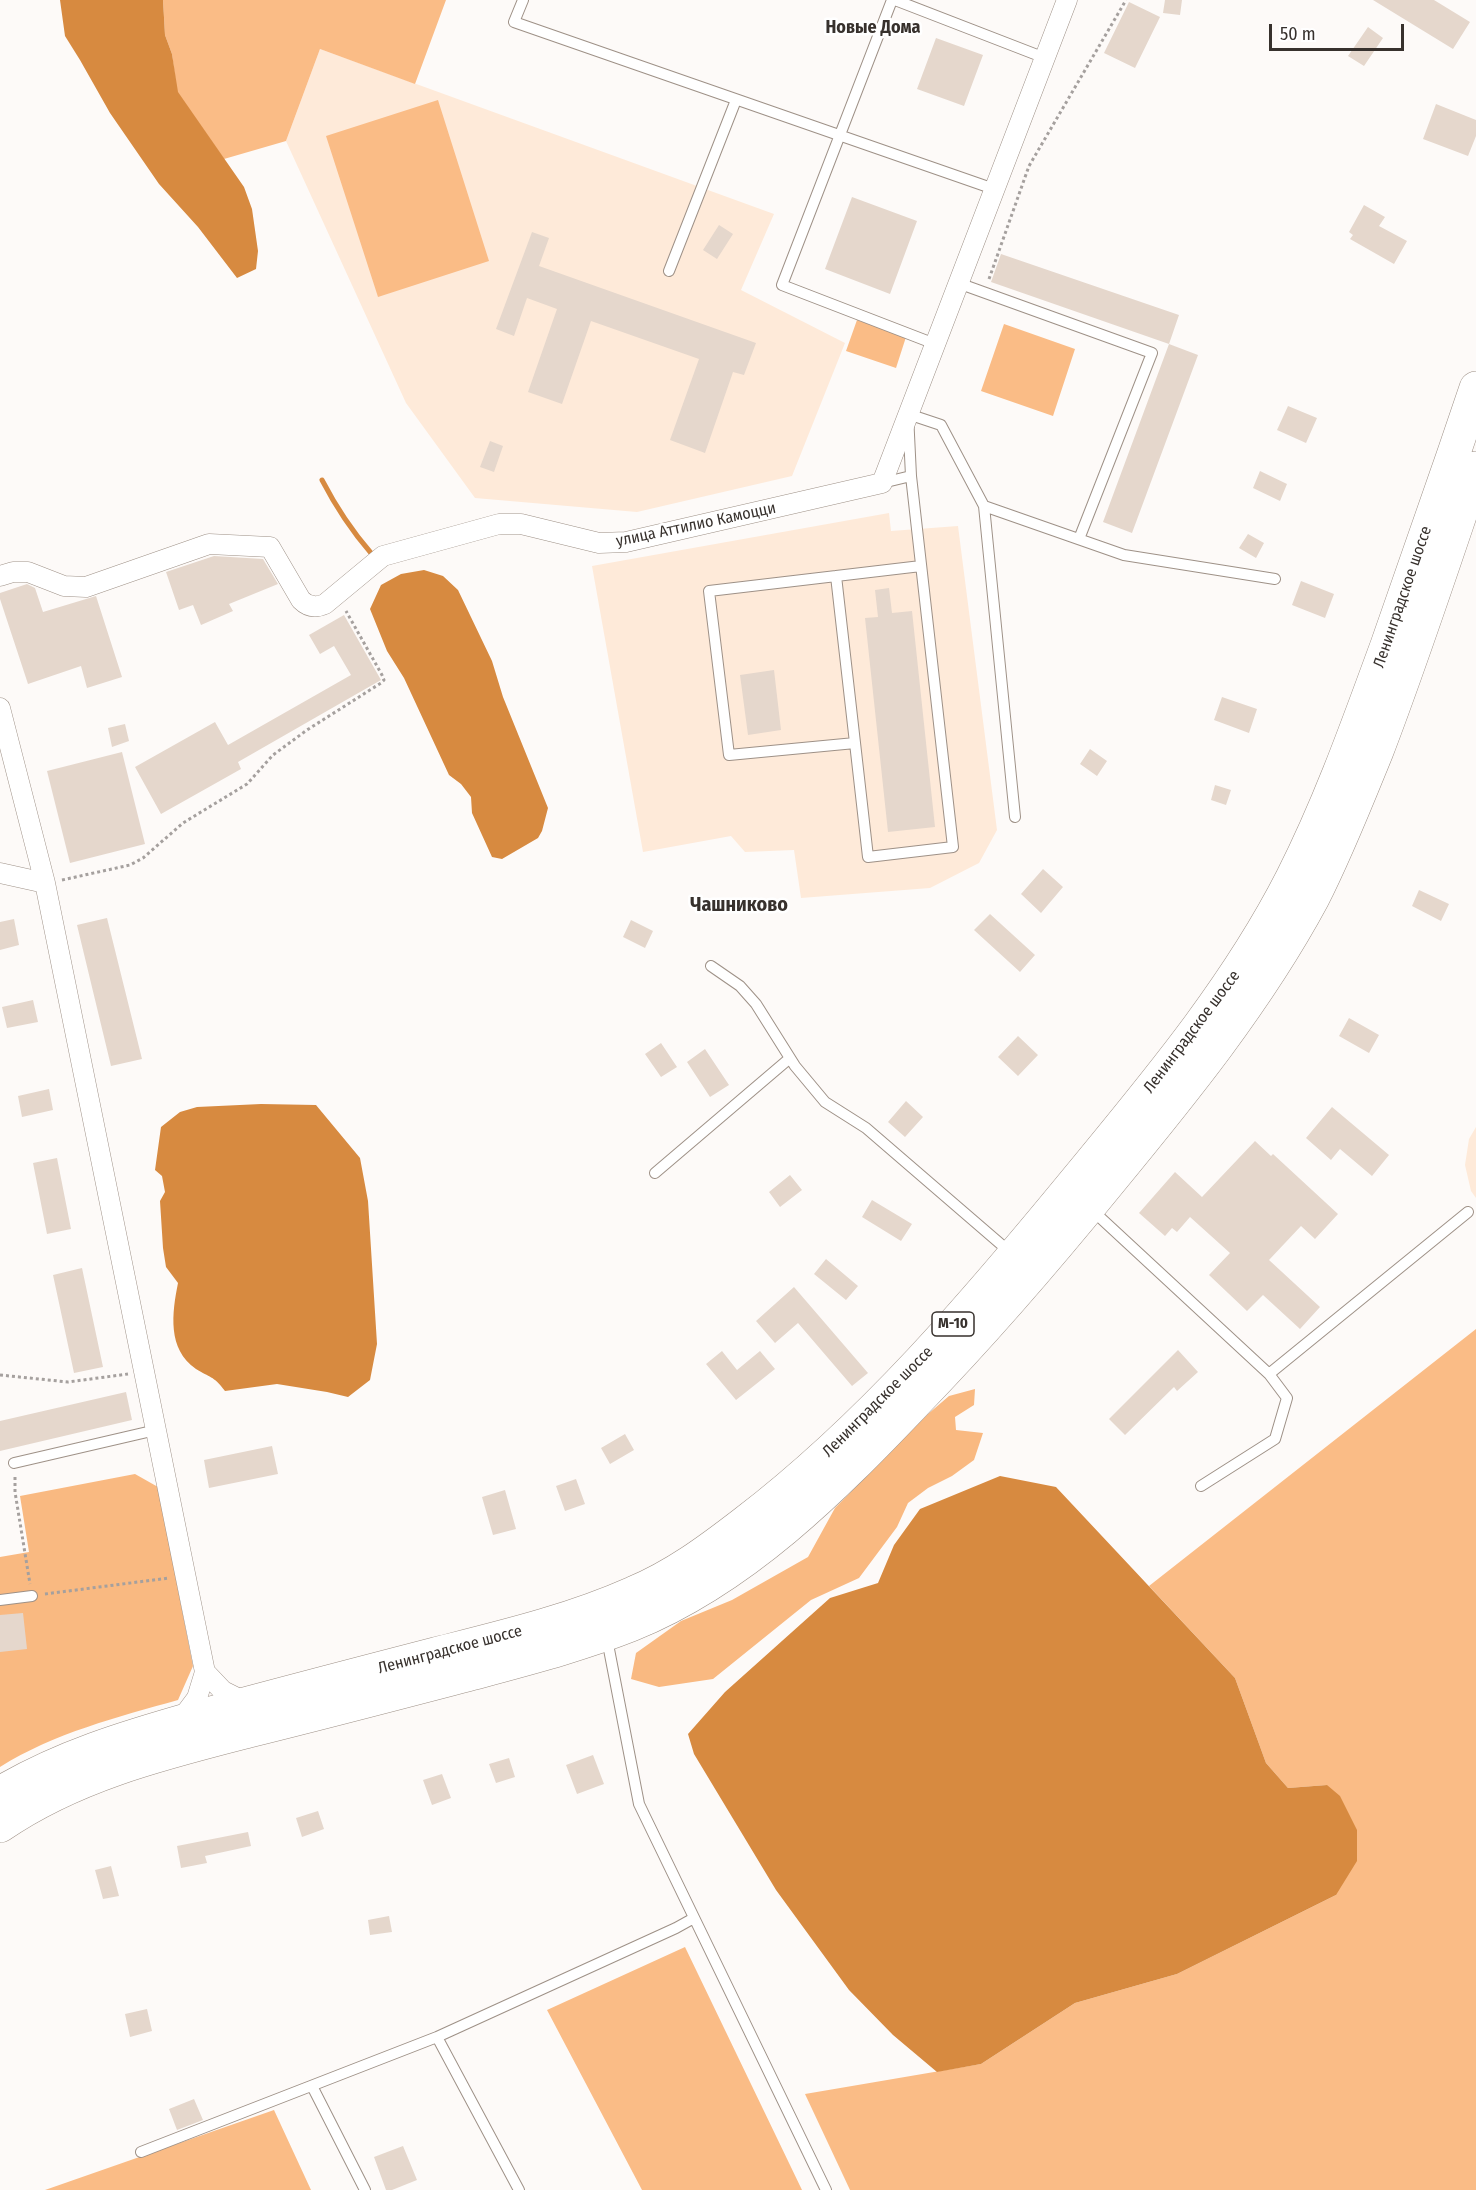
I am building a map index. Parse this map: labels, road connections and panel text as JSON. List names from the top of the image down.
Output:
{
  "streets": {
    "highway": ["Ленинградское шоссе", "М-10"],
    "street": ["улица Аттилио Камоцци"]
  },
  "districts": ["Новые Дома", "Чашниково"],
  "scale_bar": "50 m"
}
